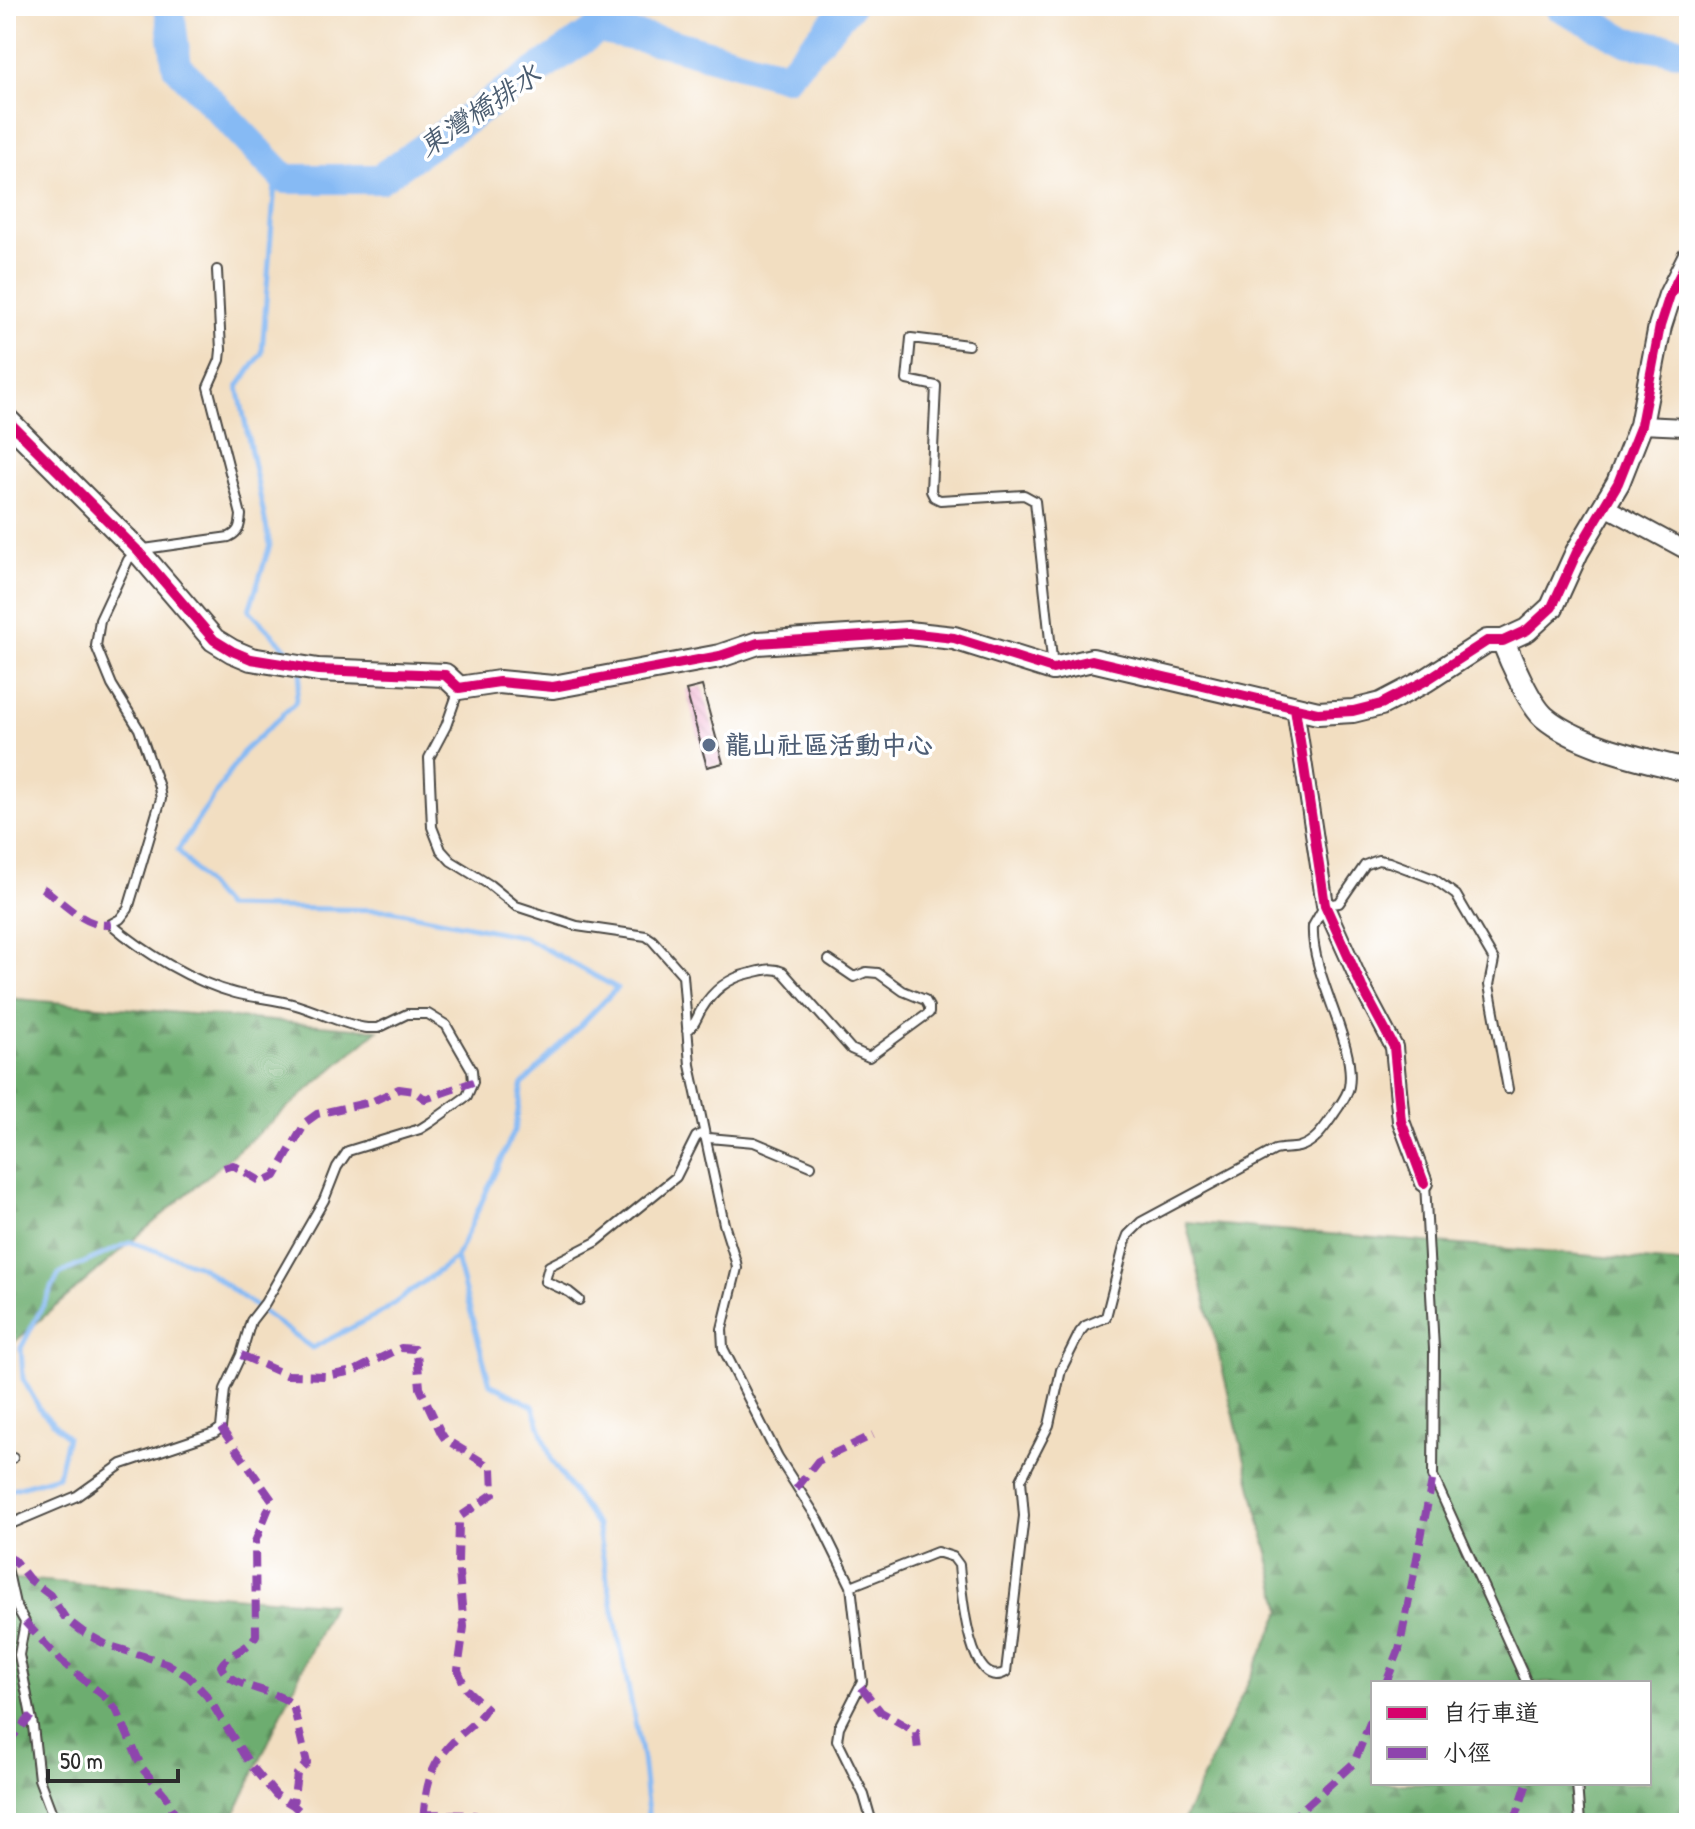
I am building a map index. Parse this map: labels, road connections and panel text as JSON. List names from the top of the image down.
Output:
{
  "water": ["東灣橋排水"],
  "places": ["龍山社區活動中心"],
  "legend": ["自行車道", "小徑"],
  "scale_bar": "50 m"
}
